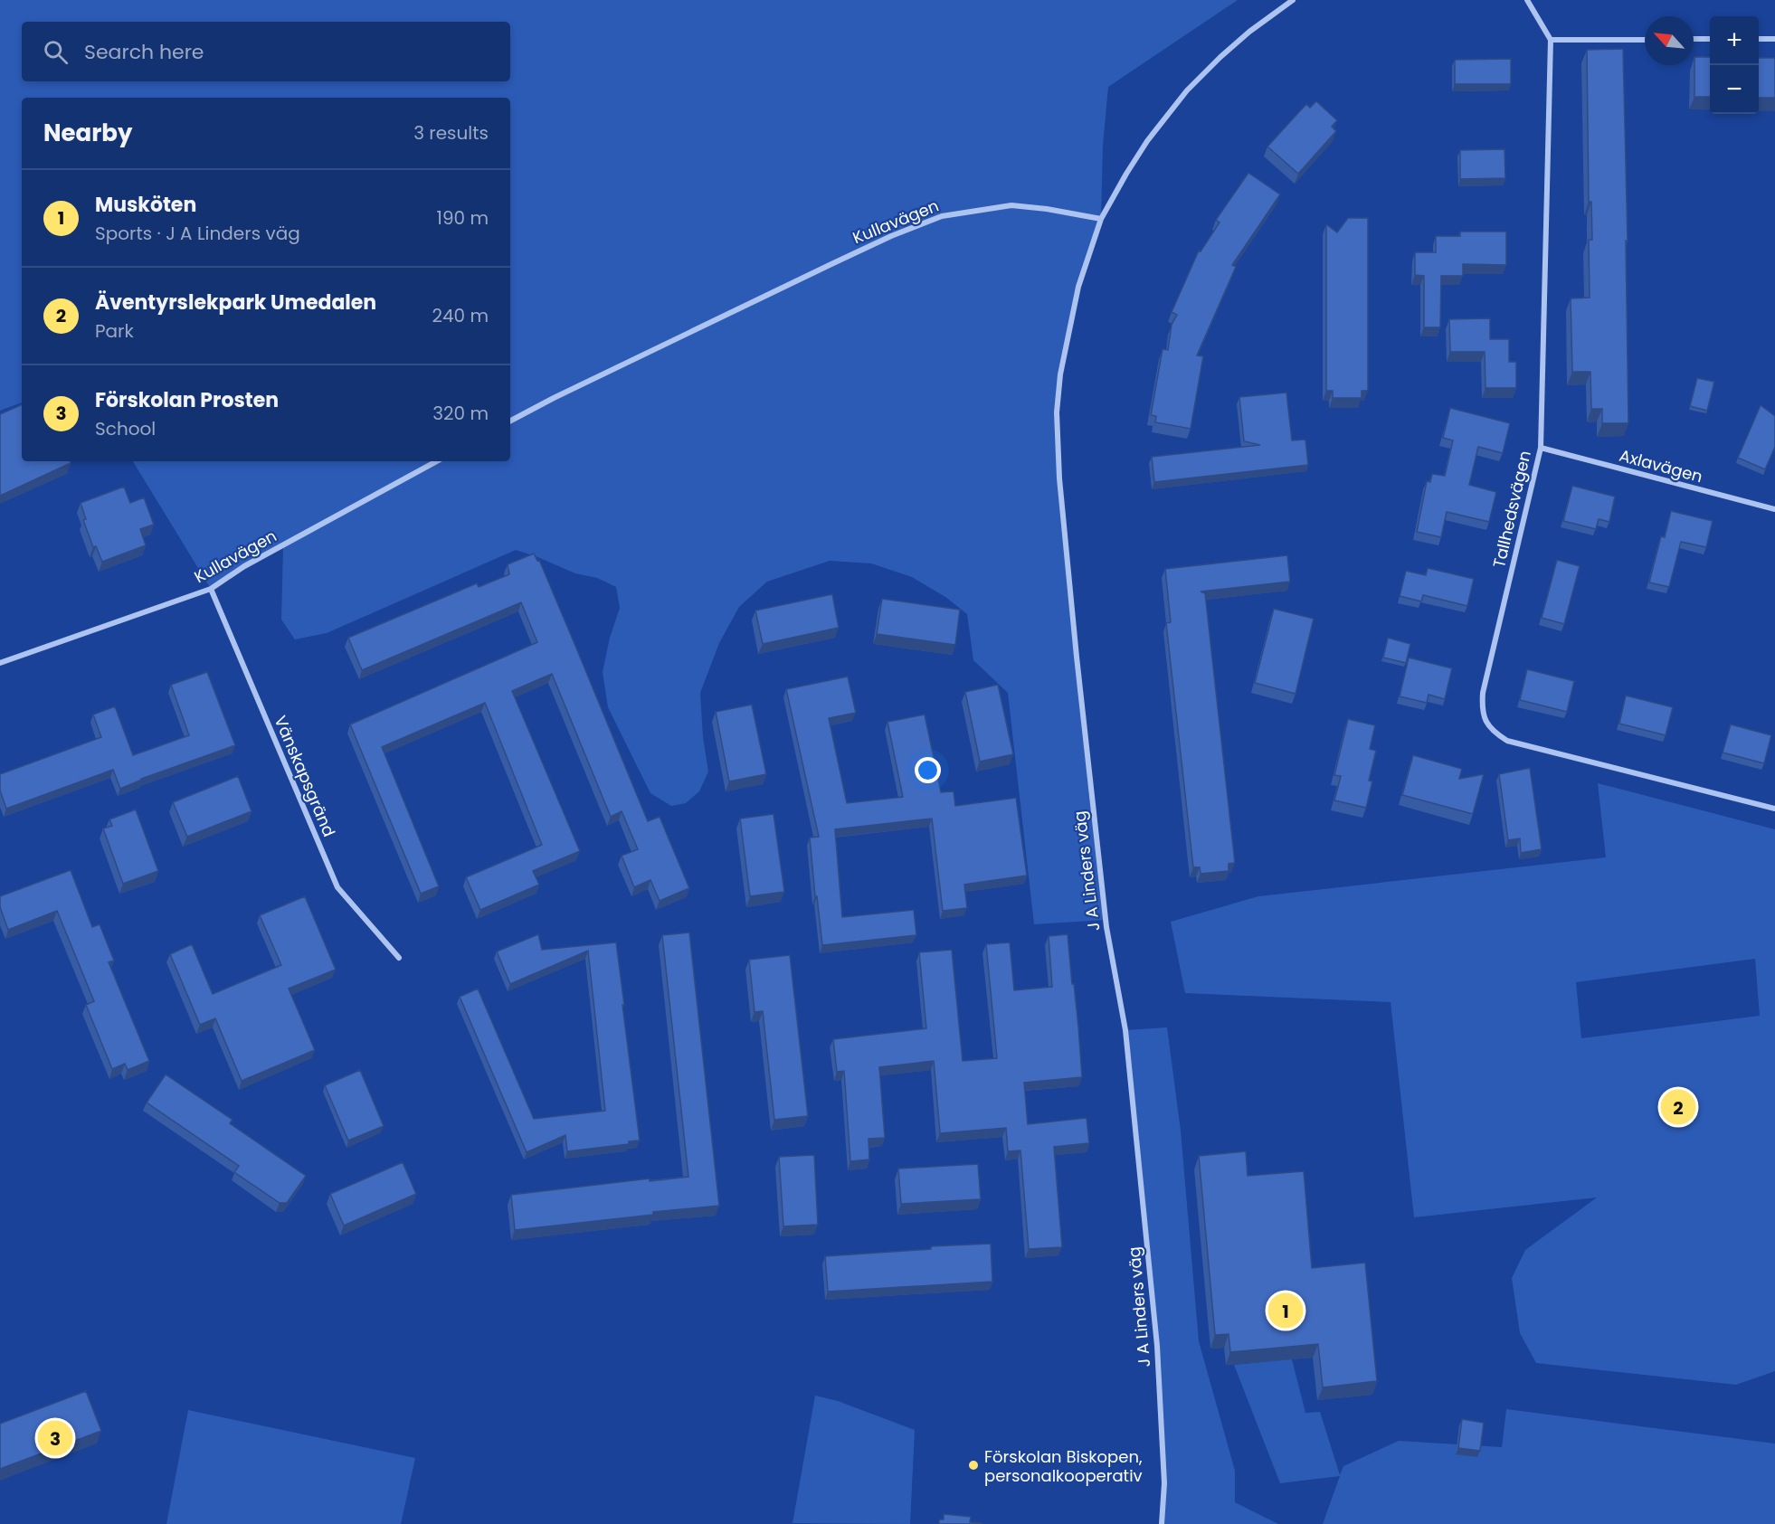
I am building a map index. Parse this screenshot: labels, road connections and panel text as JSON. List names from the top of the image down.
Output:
{
  "streets": {
    "street": [
      "Kullavägen",
      "Axlavägen",
      "Tallhedsvägen",
      "Vänskapsgränd",
      "J A Linders väg"
    ]
  },
  "crossings": [
    ["Kullavägen", "Vänskapsgränd"],
    ["Kullavägen", "J A Linders väg"],
    ["Axlavägen", "Tallhedsvägen"]
  ],
  "places": ["Förskolan Biskopen, personalkooperativ"],
  "north": "top left",
  "page": {
    "map_buttons": ["+", "−"],
    "search": "Search here",
    "heading": ["Nearby", "3 results"],
    "list": [
      {
        "mark": "1",
        "name": "Musköten",
        "note": "Sports · J A Linders väg",
        "value": "190 m"
      },
      {
        "mark": "2",
        "name": "Äventyrslekpark Umedalen",
        "note": "Park",
        "value": "240 m"
      },
      {
        "mark": "3",
        "name": "Förskolan Prosten",
        "note": "School",
        "value": "320 m"
      }
    ],
    "pins": ["2", "1", "3"]
  }
}
